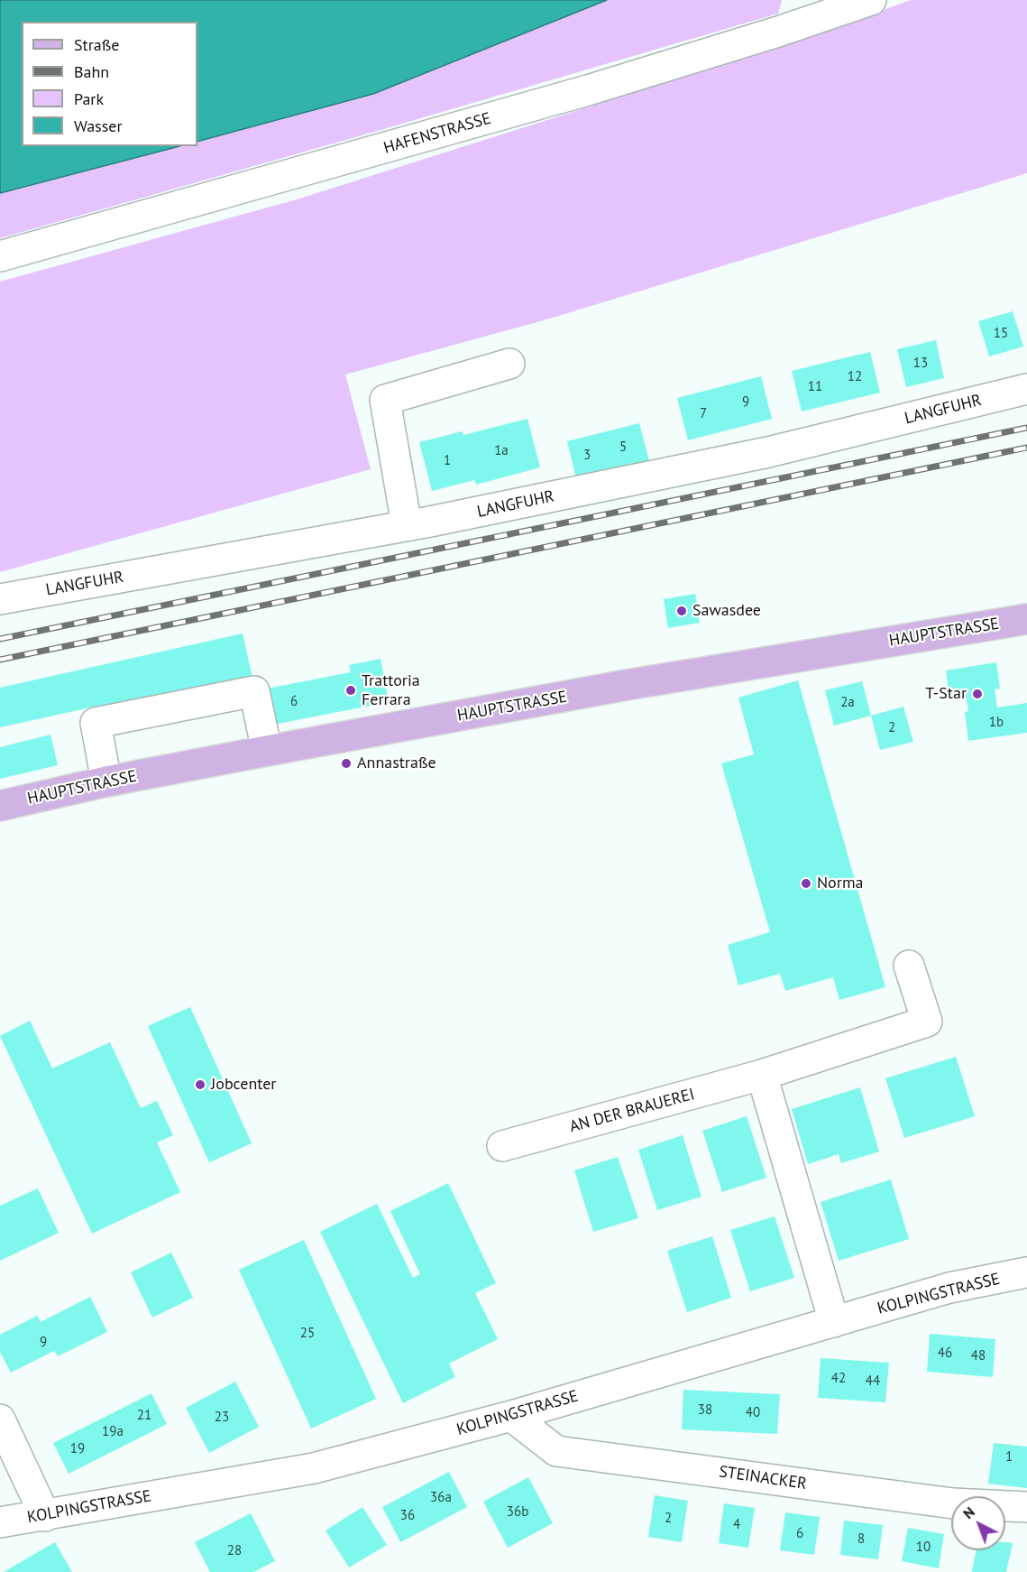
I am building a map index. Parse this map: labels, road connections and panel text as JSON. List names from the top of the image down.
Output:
{
  "streets": {
    "main road": ["HAUPTSTRASSE"],
    "street": [
      "HAFENSTRASSE",
      "LANGFUHR",
      "AN DER BRAUEREI",
      "KOLPINGSTRASSE",
      "STEINACKER"
    ]
  },
  "crossings": [
    ["KOLPINGSTRASSE", "STEINACKER"]
  ],
  "places": [
    "Sawasdee",
    "Trattoria Ferrara",
    "T-Star",
    "Annastraße",
    "Norma",
    "Jobcenter"
  ],
  "house_numbers": [
    "15",
    "13",
    "12",
    "11",
    "9",
    "7",
    "5",
    "1a",
    "3",
    "1",
    "6",
    "2a",
    "1b",
    "2",
    "25",
    "9",
    "46",
    "48",
    "42",
    "44",
    "38",
    "40",
    "21",
    "23",
    "19a",
    "19",
    "1",
    "36a",
    "36b",
    "36",
    "2",
    "4",
    "6",
    "8",
    "10",
    "28"
  ],
  "legend": [
    "Straße",
    "Bahn",
    "Park",
    "Wasser"
  ],
  "north": "top left"
}
